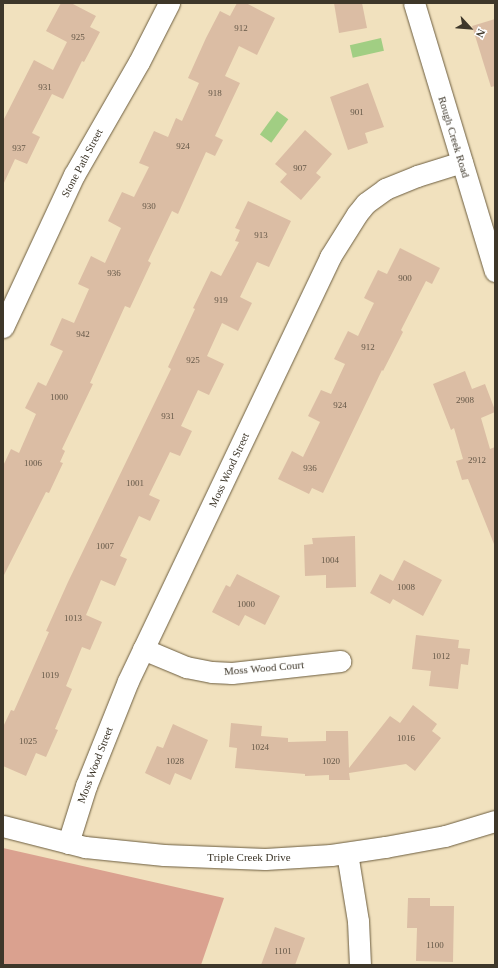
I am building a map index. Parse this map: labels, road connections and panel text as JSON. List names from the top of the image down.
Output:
{
  "streets": {
    "street": [
      "Rough Creek Road",
      "Stone Path Street",
      "Moss Wood Street",
      "Moss Wood Court",
      "Triple Creek Drive"
    ]
  },
  "crossings": [
    ["Rough Creek Road", "Moss Wood Street"],
    ["Moss Wood Street", "Moss Wood Court"],
    ["Moss Wood Street", "Triple Creek Drive"]
  ],
  "house_numbers": [
    "912",
    "925",
    "931",
    "918",
    "901",
    "924",
    "937",
    "907",
    "930",
    "913",
    "936",
    "900",
    "919",
    "942",
    "912",
    "925",
    "1000",
    "2908",
    "924",
    "931",
    "2912",
    "1006",
    "936",
    "1001",
    "1007",
    "1004",
    "1008",
    "1000",
    "1013",
    "1012",
    "1019",
    "1016",
    "1025",
    "1024",
    "1028",
    "1020",
    "1100",
    "1101"
  ],
  "north": "bottom right"
}
